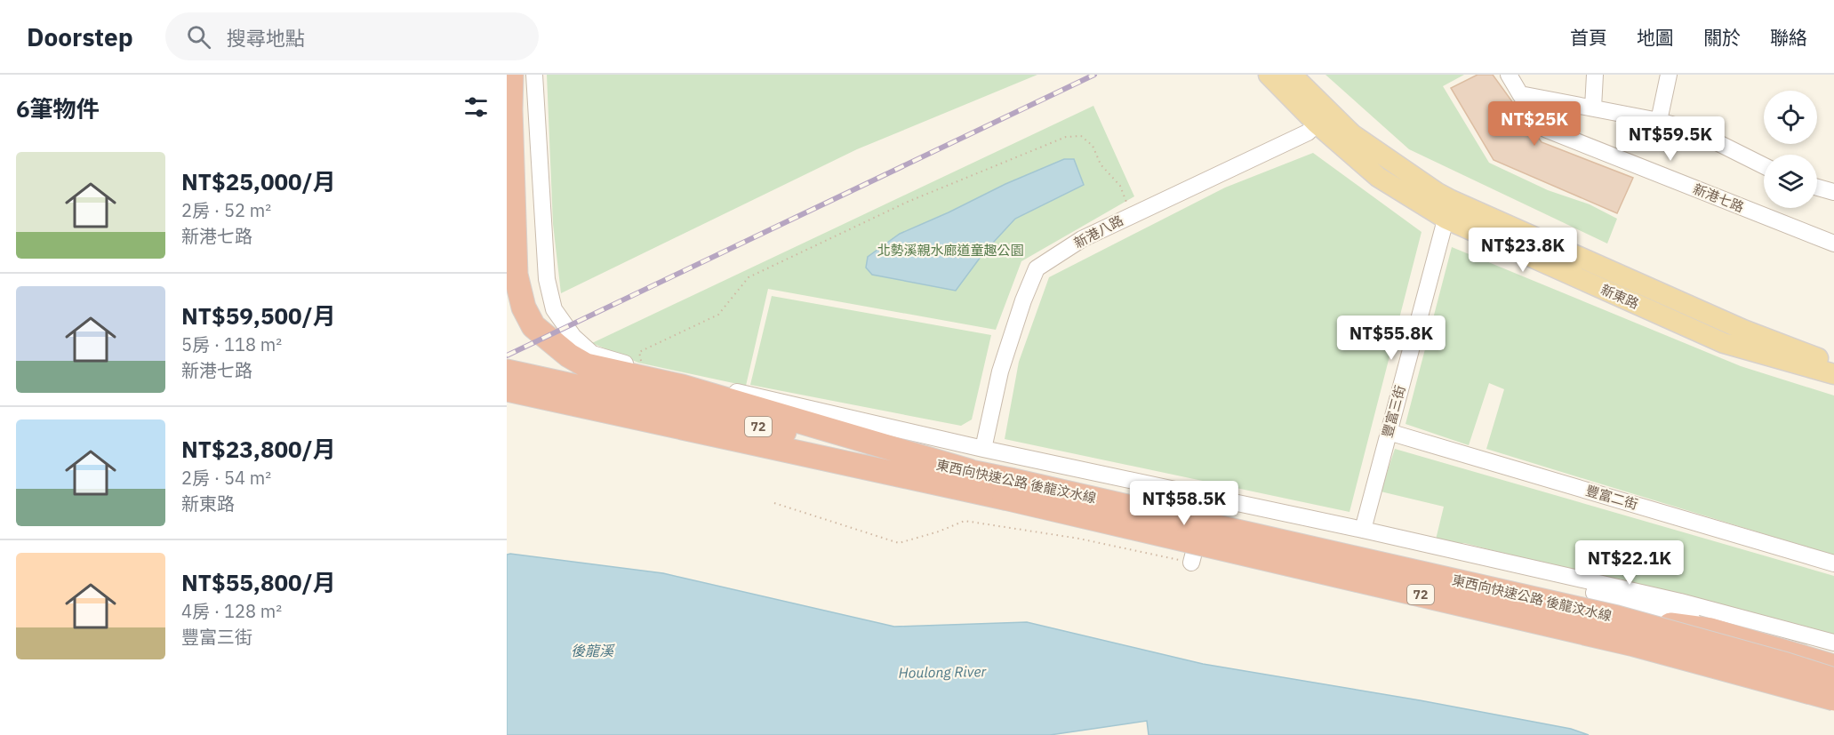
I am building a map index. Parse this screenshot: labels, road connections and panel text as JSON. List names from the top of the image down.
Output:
{
  "streets": {
    "highway": ["72", "東西向快速公路 後龍汶水線"],
    "main road": ["新東路"],
    "street": [
      "新港七路",
      "新港八路",
      "豐富三街",
      "豐富二街"
    ]
  },
  "crossings": [
    ["新港八路", "新東路"],
    ["新東路", "豐富三街"],
    ["豐富三街", "豐富二街"]
  ],
  "water": ["後龍溪", "Houlong River"],
  "parks": ["北勢溪親水廊道童趣公園"],
  "page": {
    "header": "Doorstep",
    "search": "搜尋地點",
    "nav": [
      "首頁",
      "地圖",
      "關於",
      "聯絡"
    ],
    "heading": "6筆物件",
    "price": [
      "NT$25K",
      "NT$59.5K",
      "NT$23.8K",
      "NT$55.8K",
      "NT$58.5K",
      "NT$22.1K"
    ],
    "list": [
      {
        "name": "NT$25,000/月",
        "note": "2房 · 52 m² · 新港七路"
      },
      {
        "name": "NT$59,500/月",
        "note": "5房 · 118 m² · 新港七路"
      },
      {
        "name": "NT$23,800/月",
        "note": "2房 · 54 m² · 新東路"
      },
      {
        "name": "NT$55,800/月",
        "note": "4房 · 128 m² · 豐富三街"
      }
    ]
  }
}
